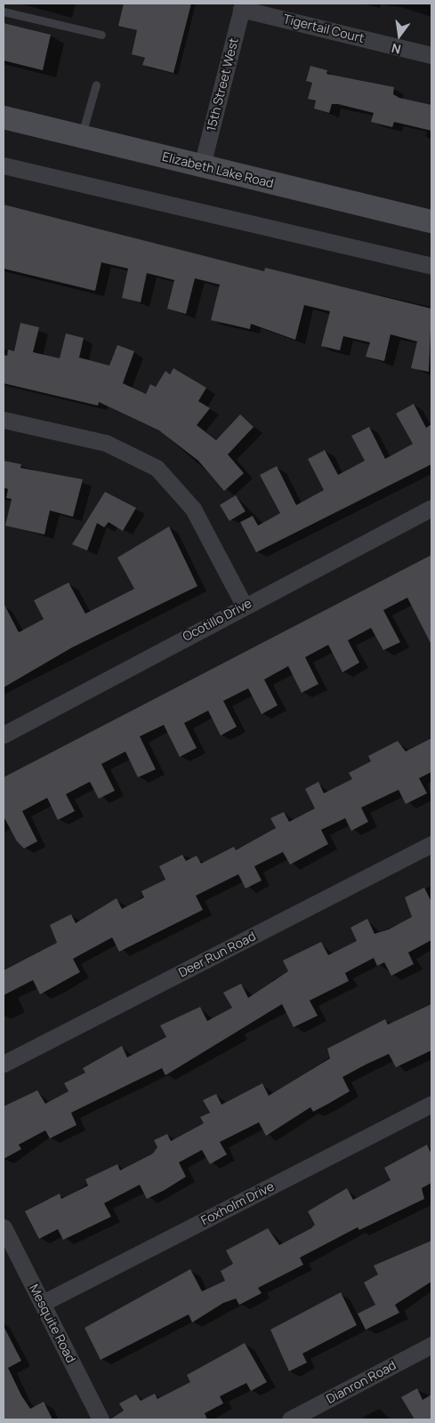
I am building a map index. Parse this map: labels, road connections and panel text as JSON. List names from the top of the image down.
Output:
{
  "streets": {
    "main road": ["Elizabeth Lake Road"],
    "street": [
      "Tigertail Court",
      "15th Street West",
      "Ocotillo Drive",
      "Deer Run Road",
      "Foxholm Drive",
      "Mesquite Road",
      "Dianron Road"
    ]
  },
  "crossings": [
    ["Tigertail Court", "15th Street West"],
    ["15th Street West", "Elizabeth Lake Road"],
    ["Foxholm Drive", "Mesquite Road"]
  ],
  "north": "bottom"
}
